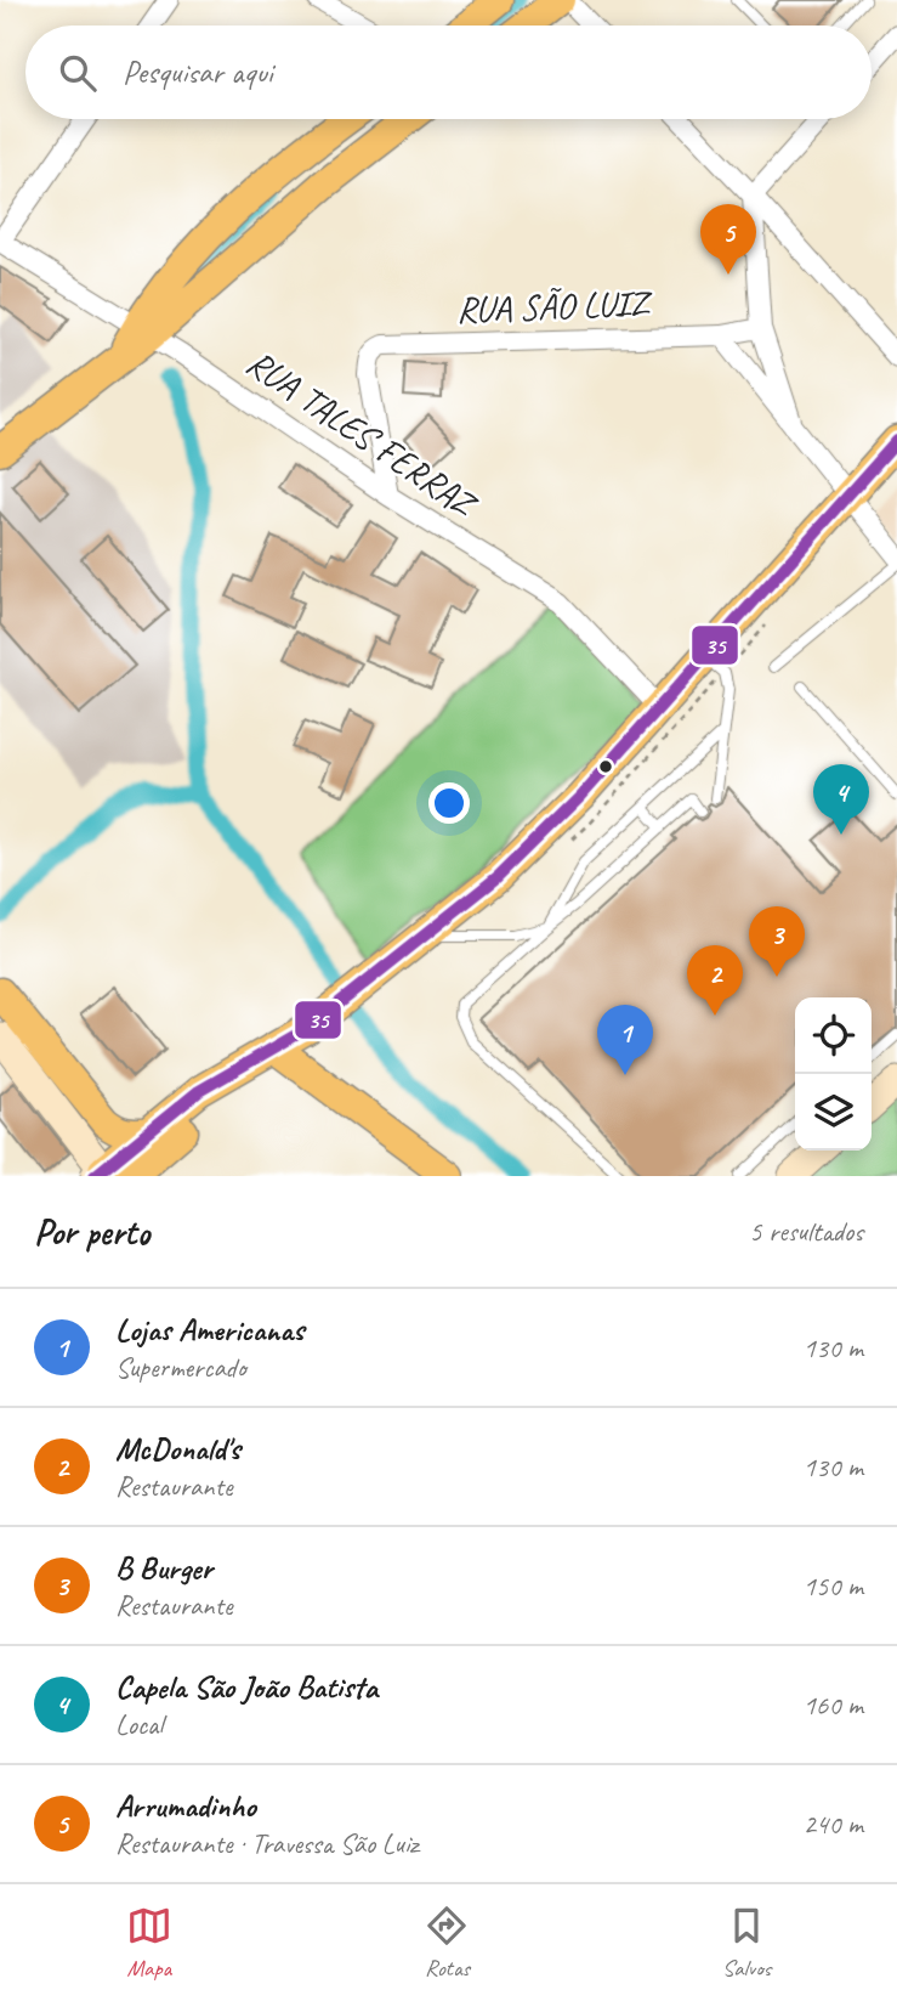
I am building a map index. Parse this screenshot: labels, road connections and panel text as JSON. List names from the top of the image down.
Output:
{
  "streets": {
    "street": ["RUA SÃO LUIZ", "RUA TALES FERRAZ"]
  },
  "crossings": [
    ["RUA SÃO LUIZ", "RUA TALES FERRAZ"]
  ],
  "lines": ["transit line 35"],
  "page": {
    "search": "Pesquisar aqui",
    "pins": [
      "5",
      "4",
      "3",
      "2",
      "1"
    ],
    "heading": ["Por perto", "5 resultados"],
    "list": [
      {
        "mark": "1",
        "name": "Lojas Americanas",
        "note": "Supermercado",
        "value": "130 m"
      },
      {
        "mark": "2",
        "name": "McDonald's",
        "note": "Restaurante",
        "value": "130 m"
      },
      {
        "mark": "3",
        "name": "B Burger",
        "note": "Restaurante",
        "value": "150 m"
      },
      {
        "mark": "4",
        "name": "Capela São João Batista",
        "note": "Local",
        "value": "160 m"
      },
      {
        "mark": "5",
        "name": "Arrumadinho",
        "note": "Restaurante · Travessa São Luiz",
        "value": "240 m"
      }
    ],
    "nav": ["Mapa", "Rotas", "Salvos"]
  }
}
